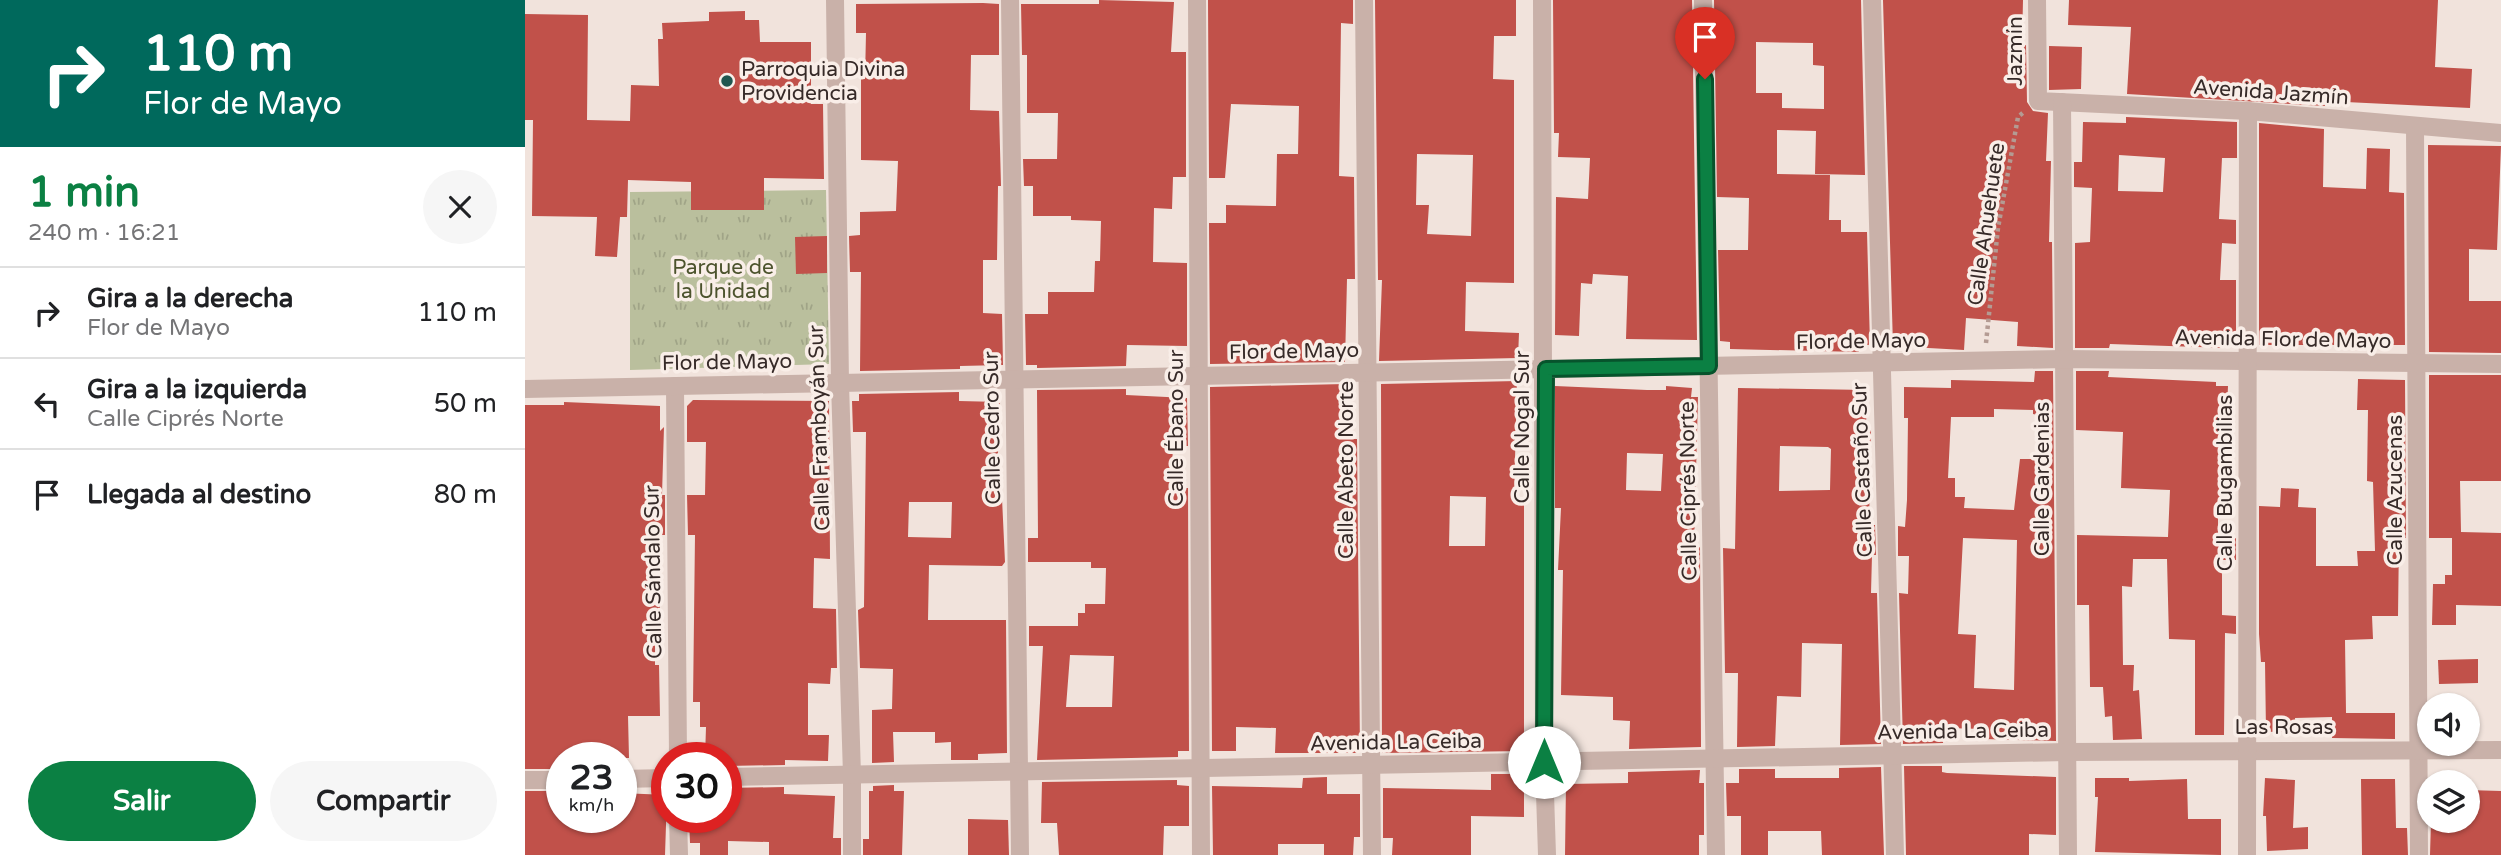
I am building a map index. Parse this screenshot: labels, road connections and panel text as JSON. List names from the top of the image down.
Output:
{
  "streets": {
    "street": [
      "Jazmín",
      "Avenida Jazmín",
      "Avenida Flor de Mayo",
      "Flor de Mayo",
      "Calle Nogal Sur",
      "Calle Framboyán Sur",
      "Calle Cedro Sur",
      "Calle Ébano Sur",
      "Calle Abeto Norte",
      "Calle Castaño Sur",
      "Calle Gardenias",
      "Calle Bugambilias",
      "Calle Azucenas",
      "Calle Ciprés Norte",
      "Calle Sándalo Sur",
      "Las Rosas",
      "Avenida La Ceiba"
    ],
    "path": ["Calle Ahuehuete"]
  },
  "crossings": [
    ["Jazmín", "Avenida Jazmín"],
    ["Jazmín", "Calle Ahuehuete"],
    ["Avenida Jazmín", "Calle Ahuehuete"],
    ["Avenida Jazmín", "Calle Gardenias"],
    ["Avenida Jazmín", "Calle Bugambilias"],
    ["Avenida Jazmín", "Calle Azucenas"],
    ["Calle Ahuehuete", "Flor de Mayo"],
    ["Avenida Flor de Mayo", "Flor de Mayo"],
    ["Avenida Flor de Mayo", "Calle Gardenias"],
    ["Avenida Flor de Mayo", "Calle Bugambilias"],
    ["Avenida Flor de Mayo", "Calle Azucenas"],
    ["Flor de Mayo", "Calle Nogal Sur"],
    ["Flor de Mayo", "Calle Framboyán Sur"],
    ["Flor de Mayo", "Calle Cedro Sur"],
    ["Flor de Mayo", "Calle Ébano Sur"],
    ["Flor de Mayo", "Calle Abeto Norte"],
    ["Flor de Mayo", "Calle Castaño Sur"],
    ["Flor de Mayo", "Calle Gardenias"],
    ["Flor de Mayo", "Calle Ciprés Norte"],
    ["Flor de Mayo", "Calle Sándalo Sur"],
    ["Calle Nogal Sur", "Avenida La Ceiba"],
    ["Calle Framboyán Sur", "Avenida La Ceiba"],
    ["Calle Cedro Sur", "Avenida La Ceiba"],
    ["Calle Ébano Sur", "Avenida La Ceiba"],
    ["Calle Abeto Norte", "Avenida La Ceiba"],
    ["Calle Castaño Sur", "Avenida La Ceiba"],
    ["Calle Gardenias", "Las Rosas"],
    ["Calle Gardenias", "Avenida La Ceiba"],
    ["Calle Bugambilias", "Las Rosas"],
    ["Calle Ciprés Norte", "Avenida La Ceiba"],
    ["Las Rosas", "Avenida La Ceiba"]
  ],
  "parks": ["Parque de la Unidad"],
  "places": ["Parroquia Divina Providencia"],
  "page": {
    "turn": ["110 m", "Flor de Mayo"],
    "heading": ["1 min", "240 m · 16:21"],
    "list": [
      {
        "name": "Gira a la derecha",
        "note": "Flor de Mayo",
        "value": "110 m"
      },
      {
        "name": "Gira a la izquierda",
        "note": "Calle Ciprés Norte",
        "value": "50 m"
      },
      {
        "name": "Llegada al destino",
        "value": "80 m"
      }
    ],
    "speed": "23 km/h",
    "limit": "30",
    "buttons": ["Salir", "Compartir"]
  }
}
